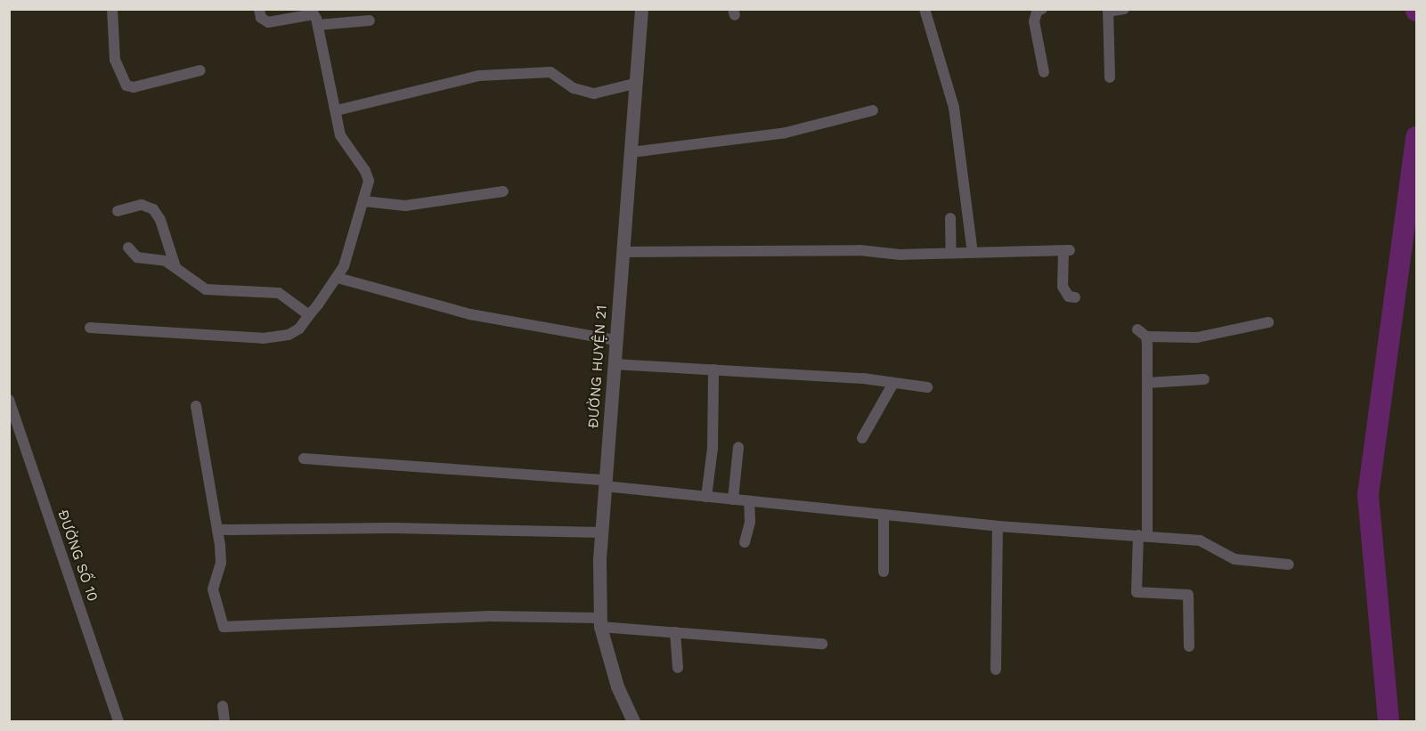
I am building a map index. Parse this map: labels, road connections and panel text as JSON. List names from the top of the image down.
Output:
{
  "streets": {
    "street": ["ĐƯỜNG HUYỆN 21", "ĐƯỜNG SỐ 10"]
  }
}
